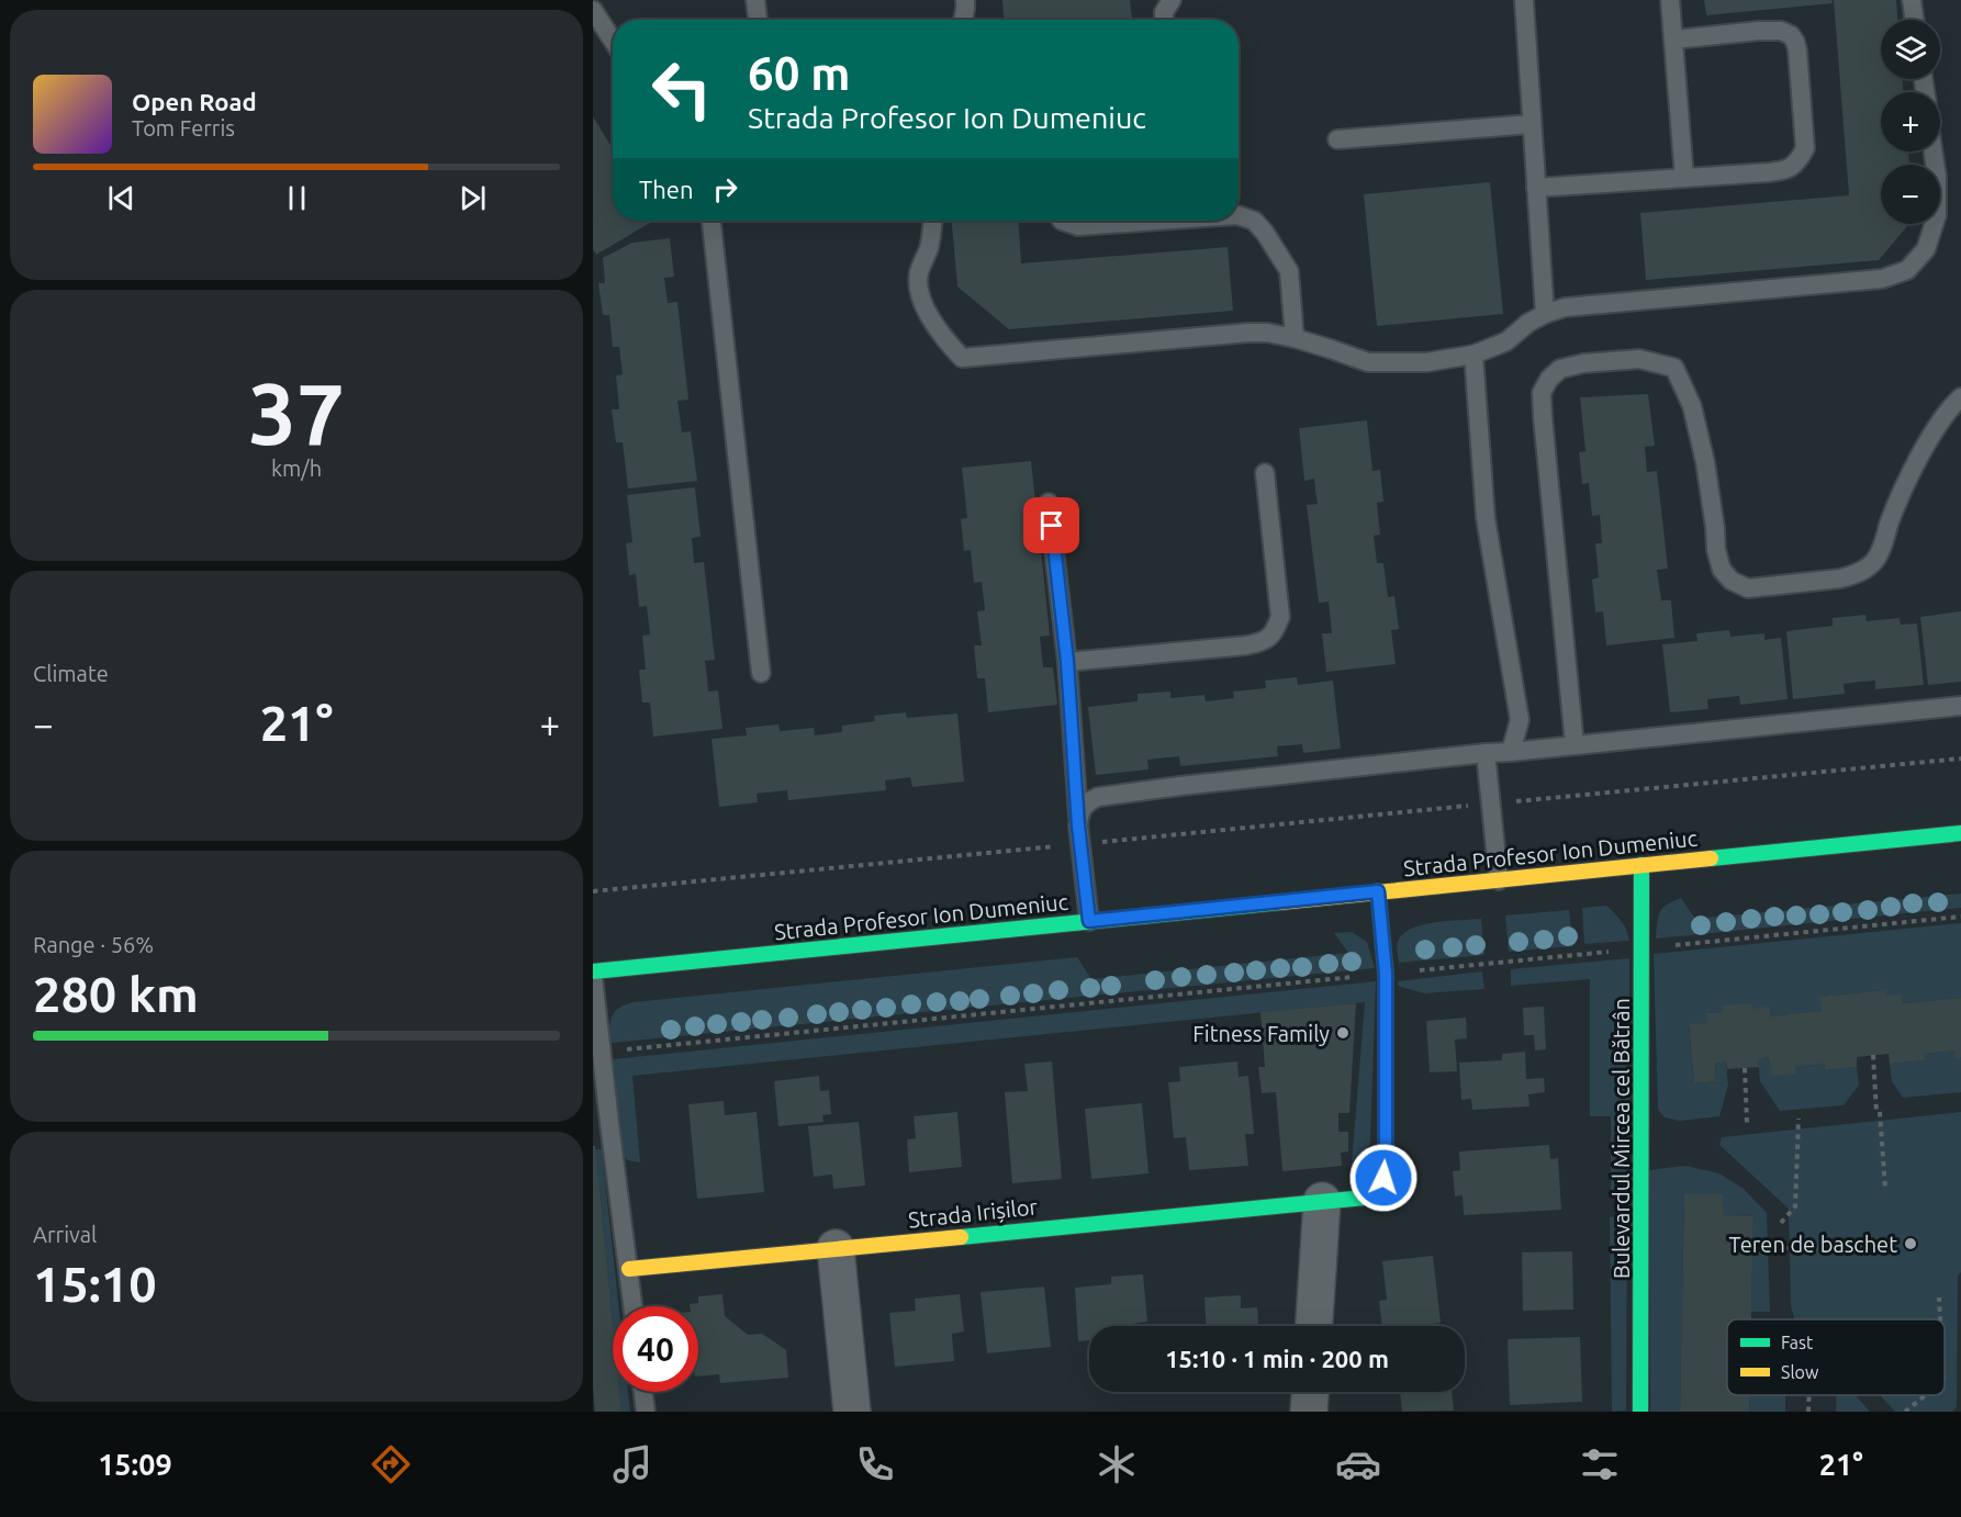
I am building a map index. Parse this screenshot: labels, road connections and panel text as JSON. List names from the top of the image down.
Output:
{
  "streets": {
    "street": ["Strada Profesor Ion Dumeniuc", "Bulevardul Mircea cel Bătrân", "Strada Irișilor"]
  },
  "crossings": [
    ["Strada Profesor Ion Dumeniuc", "Bulevardul Mircea cel Bătrân"],
    ["Strada Profesor Ion Dumeniuc", "Strada Irișilor"]
  ],
  "places": ["Fitness Family", "Teren de baschet"],
  "legend": ["Fast", "Slow"],
  "page": {
    "map_buttons": ["+", "−"],
    "turn": ["60 m", "Strada Profesor Ion Dumeniuc"],
    "song": ["Open Road", "Tom Ferris"],
    "then": "Then",
    "tile": [
      ["37", "km/h"],
      "Climate",
      ["Range · 56%", "280 km"],
      ["Arrival", "15:10"]
    ],
    "heat": ["−", "21°", "+"],
    "limit": "40",
    "trip": "15:10 · 1 min · 200 m",
    "tabs": ["15:09", "21°"]
  }
}
